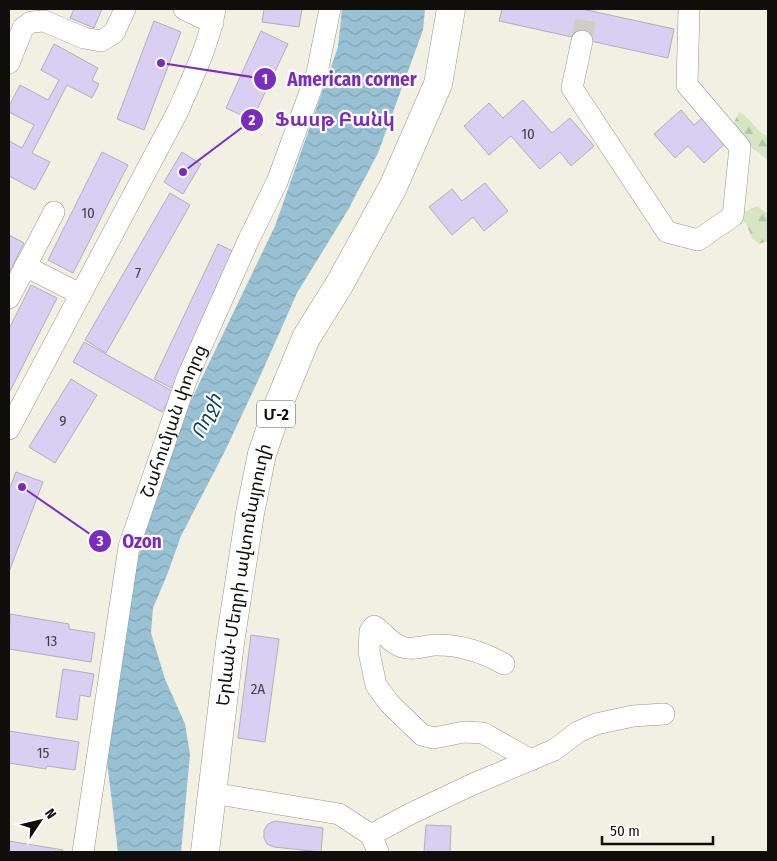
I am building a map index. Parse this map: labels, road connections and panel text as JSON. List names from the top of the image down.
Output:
{
  "streets": {
    "highway": ["Մ-2", "Երևան-Մեղրի ավտոմայրուղի"],
    "street": ["Շահումյան փողոց"]
  },
  "water": ["Ողջի"],
  "places": ["American corner", "Ֆասթ Բանկ", "Ozon"],
  "house_numbers": [
    "10",
    "10",
    "7",
    "9",
    "13",
    "2A",
    "15"
  ],
  "scale_bar": "50 m",
  "north": "top right"
}
